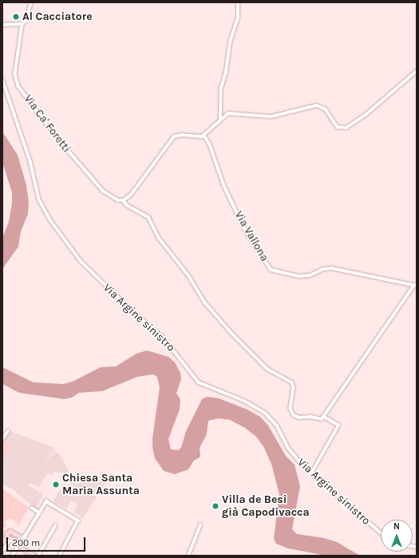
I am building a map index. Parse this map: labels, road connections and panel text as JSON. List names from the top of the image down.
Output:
{
  "streets": {
    "street": ["Via Ca' Foretti", "Via Vallona", "Via Argine sinistro"]
  },
  "places": ["Al Cacciatore", "Chiesa Santa Maria Assunta", "Villa de Besi già Capodivacca"],
  "scale_bar": "200 m",
  "north": "top"
}
